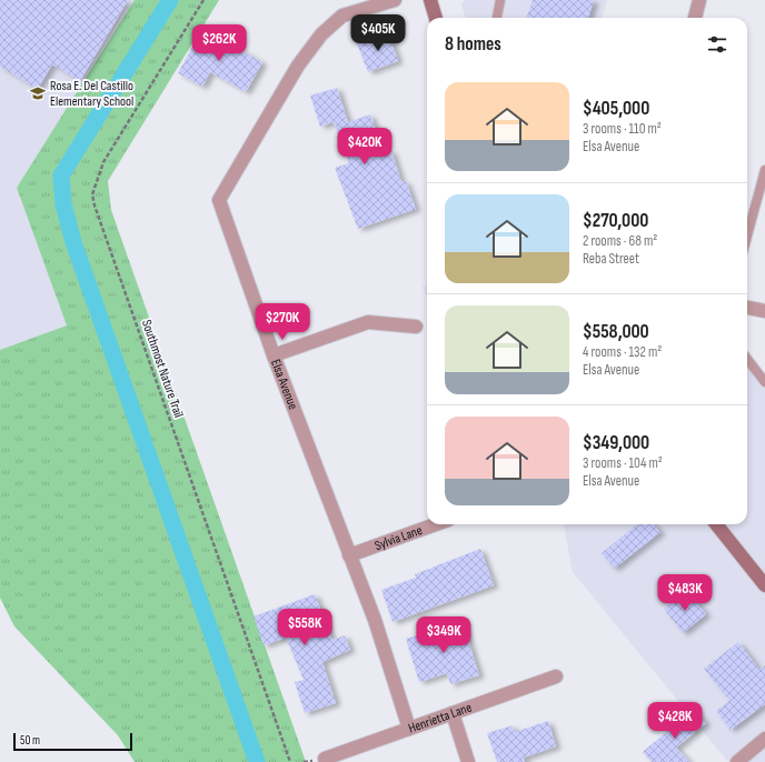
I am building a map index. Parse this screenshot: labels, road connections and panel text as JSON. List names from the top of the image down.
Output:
{
  "streets": {
    "street": ["Elsa Avenue", "Sylvia Lane", "Henrietta Lane"],
    "path": ["Southmost Nature Trail"]
  },
  "crossings": [
    ["Elsa Avenue", "Sylvia Lane"],
    ["Elsa Avenue", "Henrietta Lane"]
  ],
  "places": {
    "school or university": ["Rosa E. Del Castillo Elementary School"]
  },
  "scale_bar": "50 m",
  "page": {
    "price": [
      "$405K",
      "$262K",
      "$420K",
      "$270K",
      "$483K",
      "$558K",
      "$349K",
      "$428K"
    ],
    "heading": "8 homes",
    "list": [
      {
        "name": "$405,000",
        "note": "3 rooms · 110 m² · Elsa Avenue"
      },
      {
        "name": "$270,000",
        "note": "2 rooms · 68 m² · Reba Street"
      },
      {
        "name": "$558,000",
        "note": "4 rooms · 132 m² · Elsa Avenue"
      },
      {
        "name": "$349,000",
        "note": "3 rooms · 104 m² · Elsa Avenue"
      }
    ],
    "scale": "50 m"
  }
}
